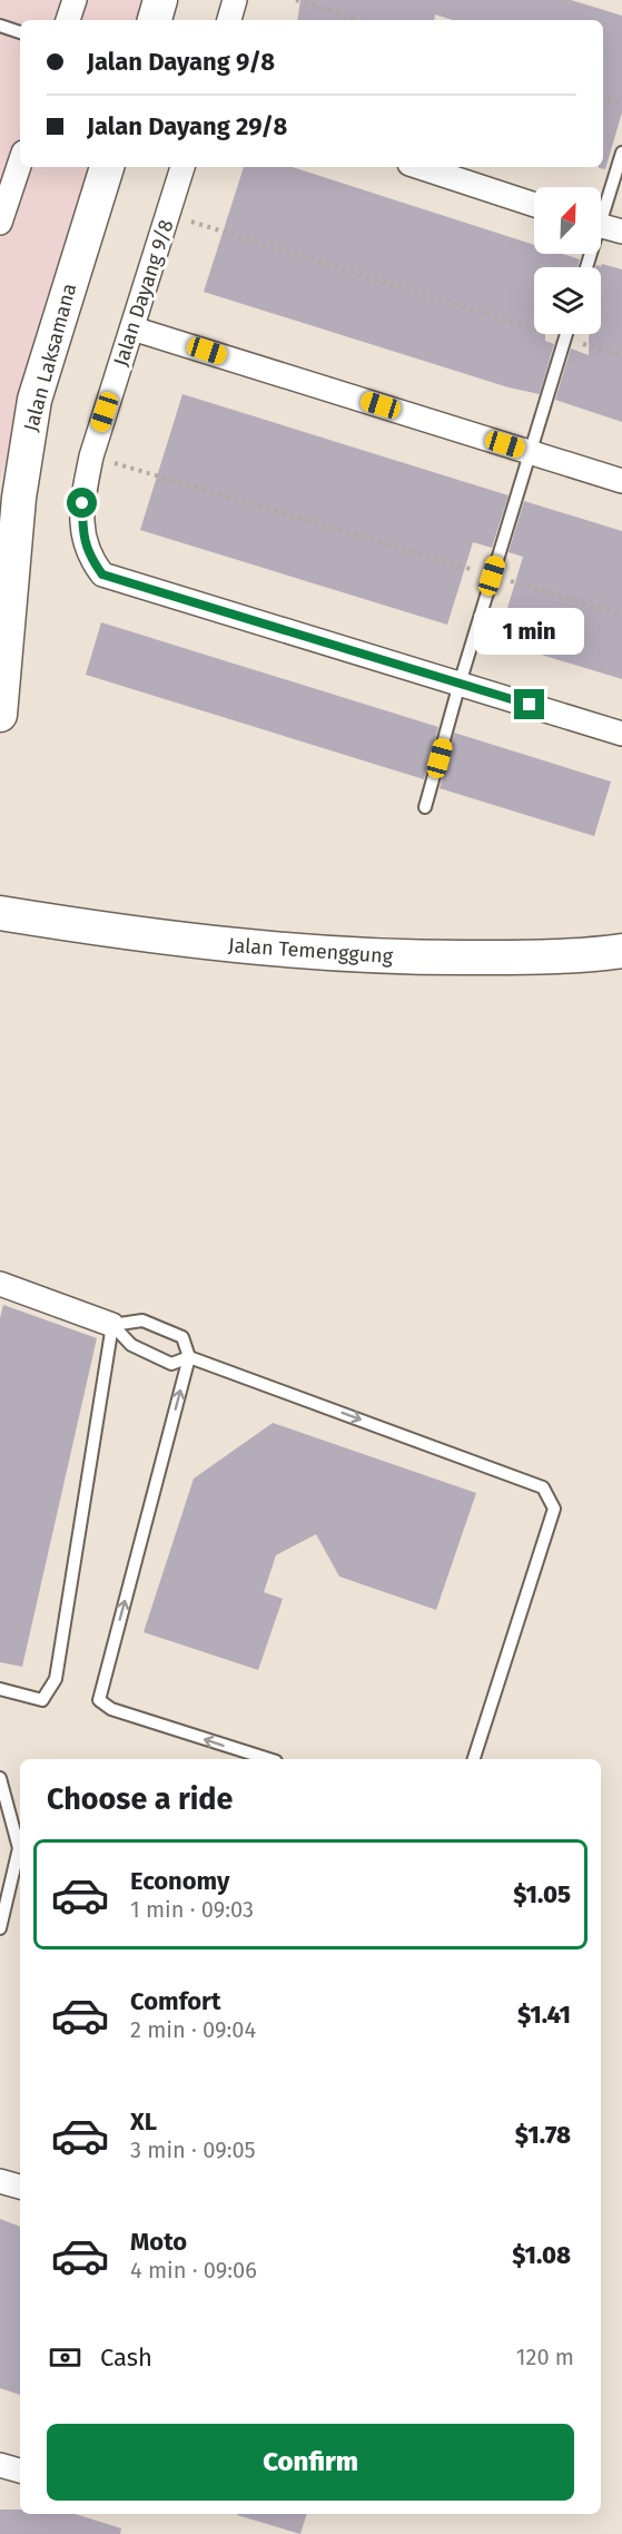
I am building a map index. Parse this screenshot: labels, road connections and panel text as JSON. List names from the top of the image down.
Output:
{
  "streets": {
    "street": ["Jalan Dayang 9/8", "Jalan Laksamana", "Jalan Temenggung"]
  },
  "north": "top right",
  "page": {
    "banner": ["Jalan Dayang 9/8", "Jalan Dayang 29/8"],
    "bubble": "1 min",
    "heading": "Choose a ride",
    "list": [
      {
        "name": "Economy",
        "note": "1 min · 09:03",
        "value": "$1.05"
      },
      {
        "name": "Comfort",
        "note": "2 min · 09:04",
        "value": "$1.41"
      },
      {
        "name": "XL",
        "note": "3 min · 09:05",
        "value": "$1.78"
      },
      {
        "name": "Moto",
        "note": "4 min · 09:06",
        "value": "$1.08"
      }
    ],
    "pay": ["Cash", "120 m"],
    "buttons": "Confirm"
  }
}
